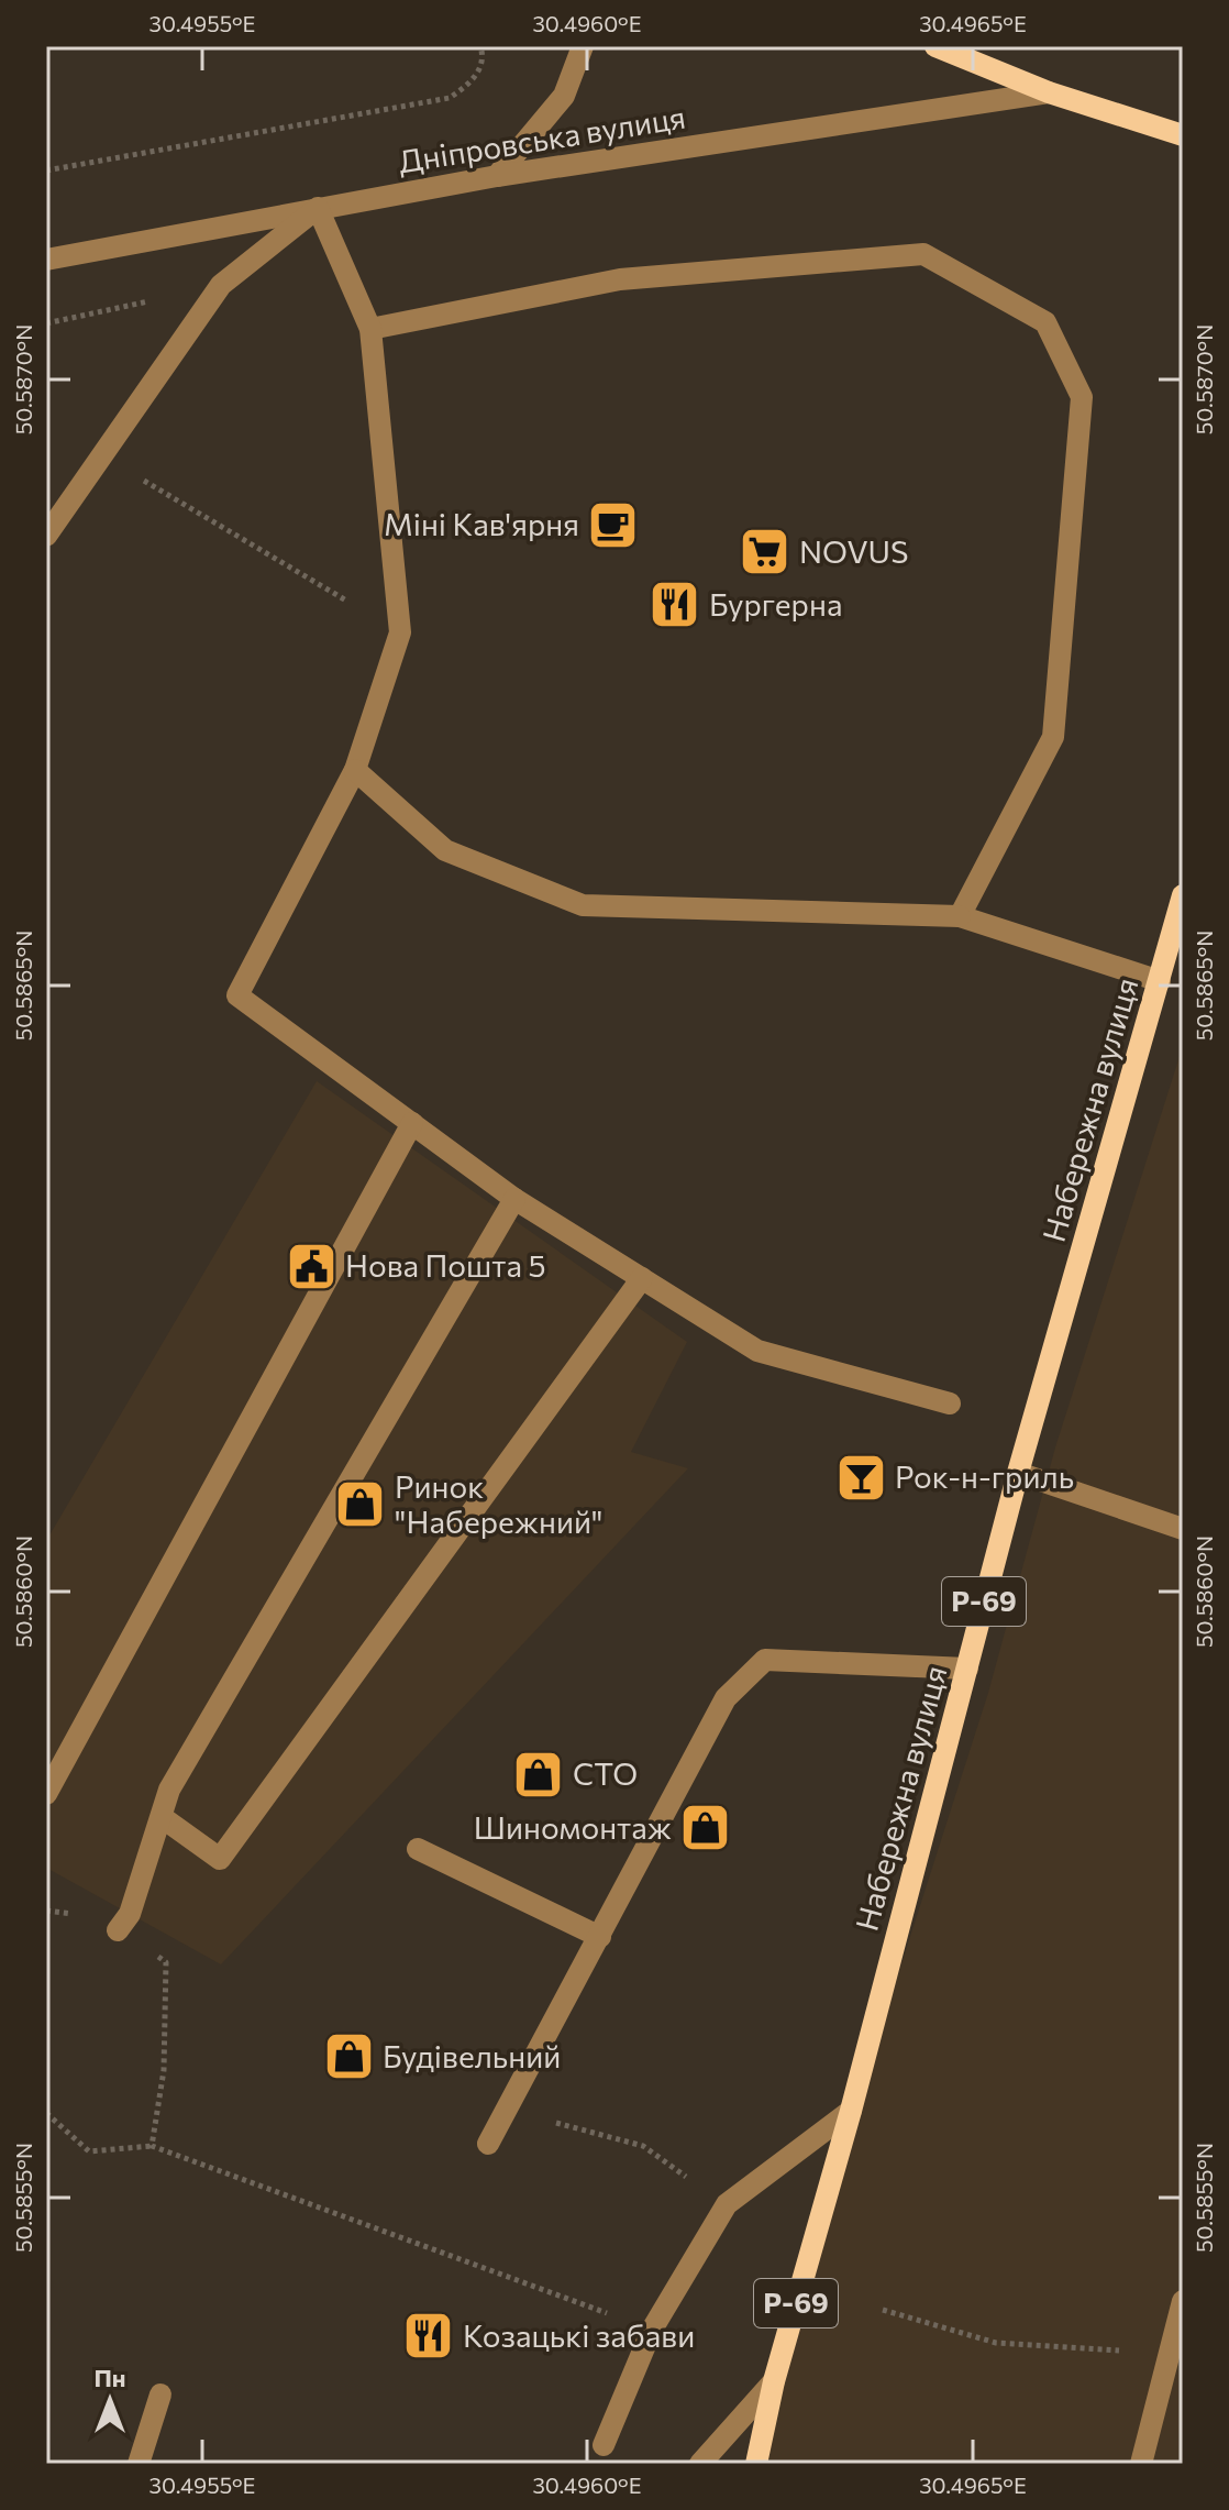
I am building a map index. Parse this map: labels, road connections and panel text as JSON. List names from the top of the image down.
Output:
{
  "streets": {
    "main road": ["Набережна вулиця", "Р-69"],
    "street": ["Дніпровська вулиця"]
  },
  "places": {
    "cafe": ["Міні Кав'ярня"],
    "supermarket": ["NOVUS"],
    "restaurant": ["Бургерна", "Козацькі забави"],
    "public building": ["Нова Пошта 5"],
    "bar": ["Рок-н-гриль"],
    "shop": [
      "Ринок \"Набережний\"",
      "СТО",
      "Шиномонтаж",
      "Будівельний"
    ]
  },
  "north": "top",
  "coordinates": [
    "30.4955°E",
    "30.4960°E",
    "30.4965°E",
    "50.5870°N",
    "50.5865°N",
    "50.5860°N",
    "50.5855°N"
  ]
}
